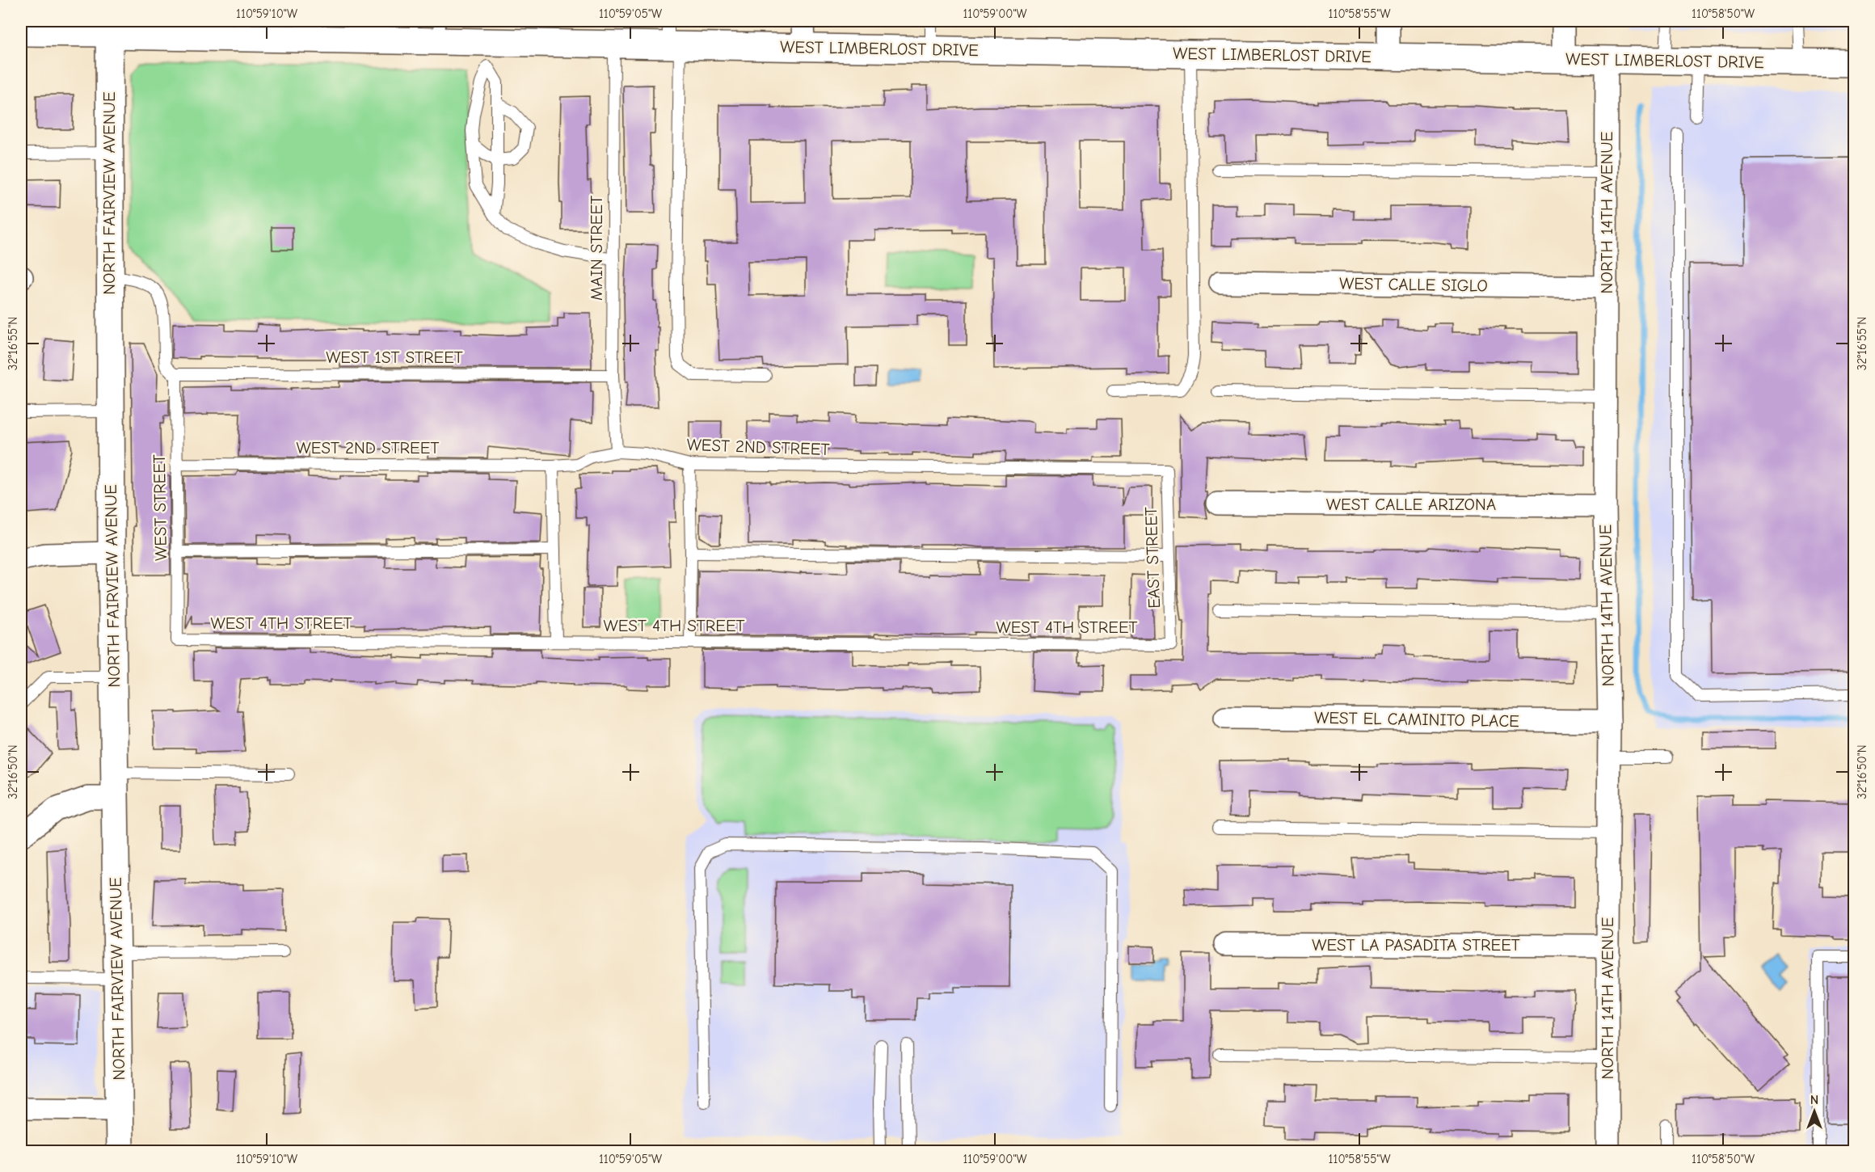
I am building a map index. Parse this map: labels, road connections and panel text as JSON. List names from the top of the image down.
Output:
{
  "streets": {
    "street": [
      "WEST LIMBERLOST DRIVE",
      "NORTH FAIRVIEW AVENUE",
      "NORTH 14TH AVENUE",
      "WEST CALLE SIGLO",
      "WEST CALLE ARIZONA",
      "WEST EL CAMINITO PLACE",
      "WEST LA PASADITA STREET"
    ],
    "lane": [
      "MAIN STREET",
      "WEST 1ST STREET",
      "WEST 2ND STREET",
      "WEST STREET",
      "EAST STREET",
      "WEST 4TH STREET"
    ]
  },
  "crossings": [
    ["WEST LIMBERLOST DRIVE", "NORTH FAIRVIEW AVENUE"],
    ["WEST LIMBERLOST DRIVE", "NORTH 14TH AVENUE"],
    ["WEST LIMBERLOST DRIVE", "MAIN STREET"],
    ["NORTH 14TH AVENUE", "WEST CALLE SIGLO"],
    ["NORTH 14TH AVENUE", "WEST CALLE ARIZONA"],
    ["NORTH 14TH AVENUE", "WEST EL CAMINITO PLACE"],
    ["NORTH 14TH AVENUE", "WEST LA PASADITA STREET"],
    ["MAIN STREET", "WEST 1ST STREET"],
    ["MAIN STREET", "WEST 2ND STREET"],
    ["WEST 1ST STREET", "WEST STREET"],
    ["WEST 2ND STREET", "WEST STREET"],
    ["WEST 2ND STREET", "EAST STREET"],
    ["WEST STREET", "WEST 4TH STREET"],
    ["EAST STREET", "WEST 4TH STREET"]
  ],
  "north": "top",
  "coordinates": [
    "110°59'10\"W",
    "110°59'05\"W",
    "110°59'00\"W",
    "110°58'55\"W",
    "110°58'50\"W",
    "32°16'55\"N",
    "32°16'50\"N"
  ]
}
